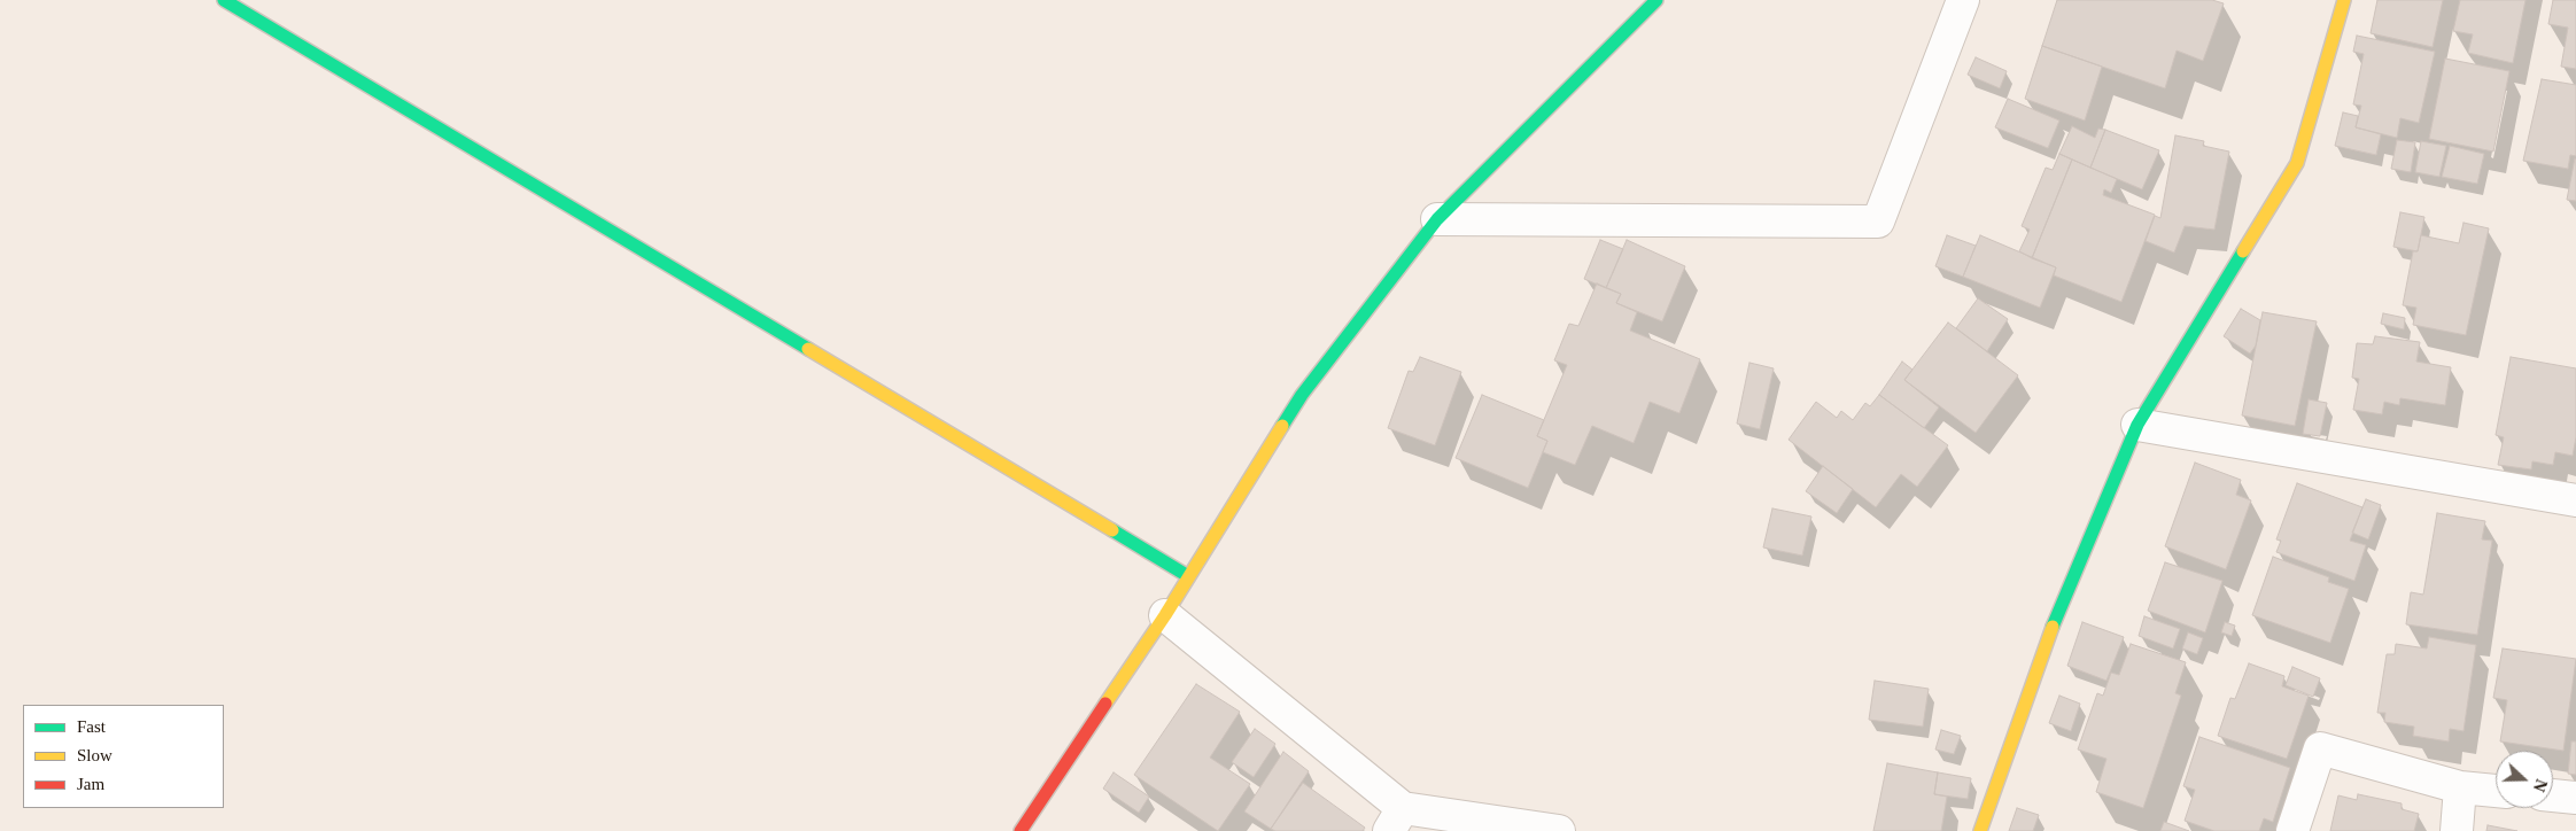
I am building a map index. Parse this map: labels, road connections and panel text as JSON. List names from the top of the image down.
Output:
{
  "legend": ["Fast", "Slow", "Jam"],
  "north": "right"
}
